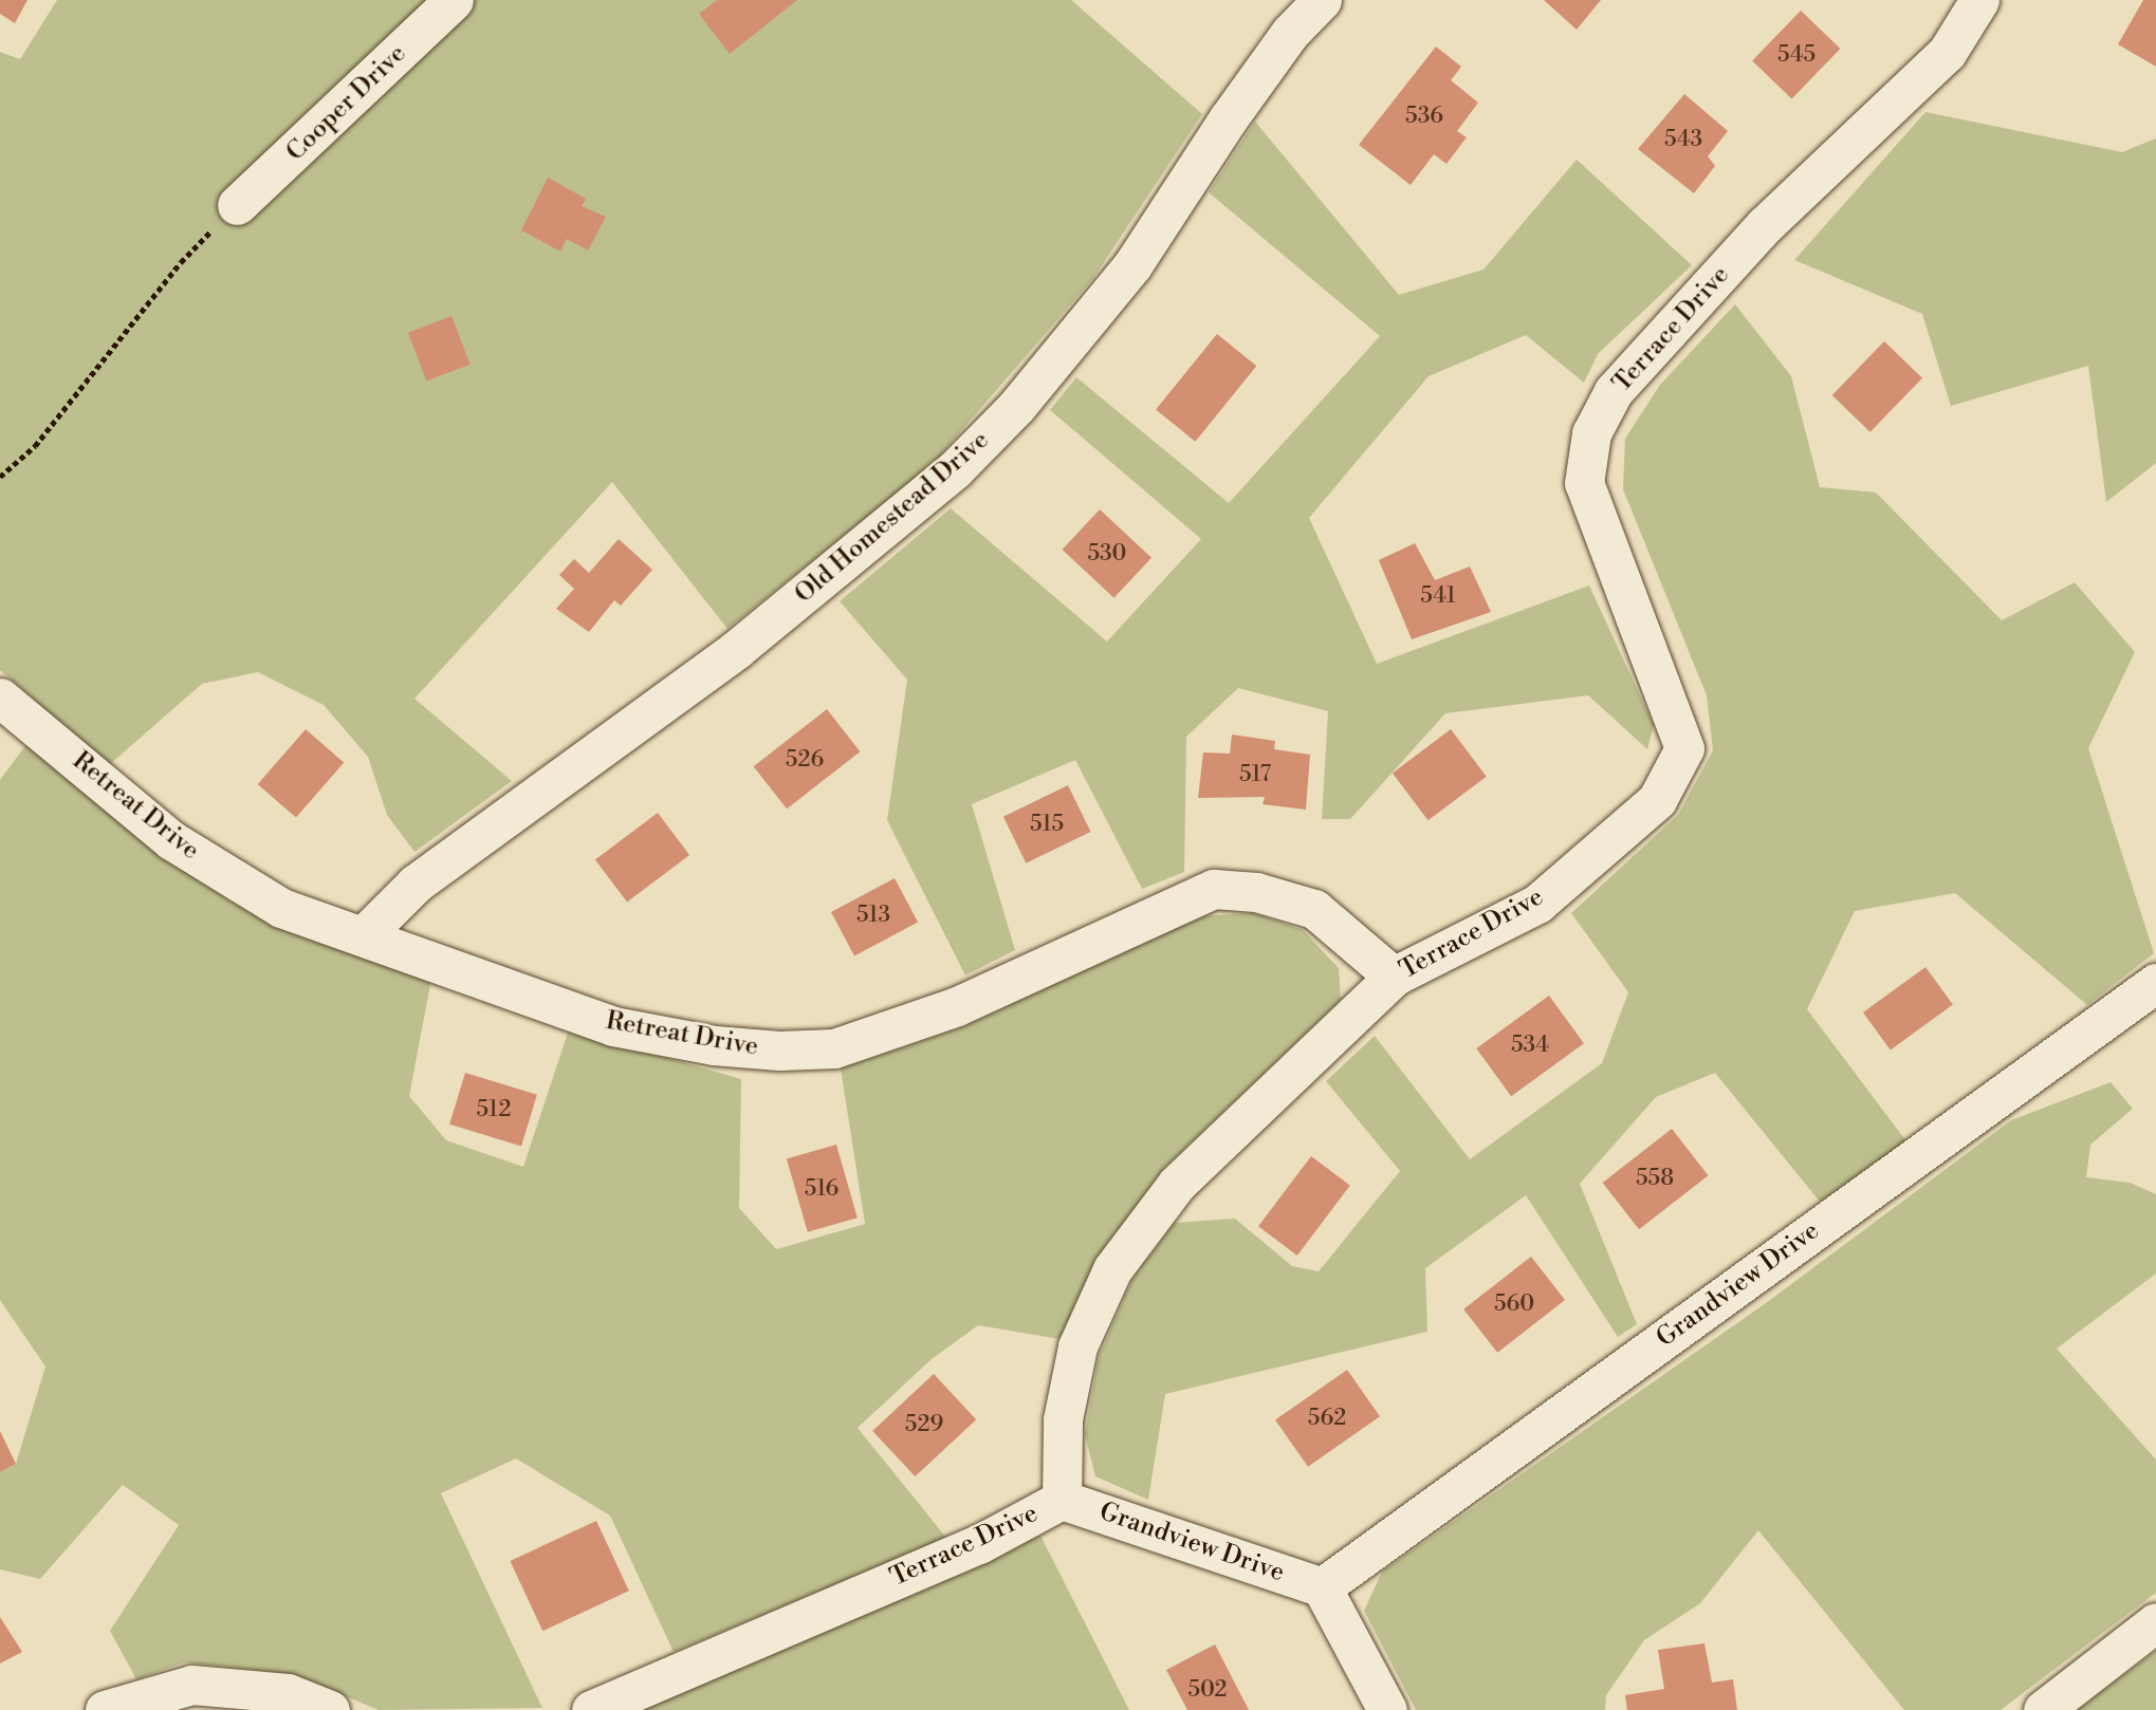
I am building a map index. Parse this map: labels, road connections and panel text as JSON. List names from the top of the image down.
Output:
{
  "streets": {
    "street": [
      "Cooper Drive",
      "Terrace Drive",
      "Old Homestead Drive",
      "Retreat Drive",
      "Grandview Drive"
    ]
  },
  "crossings": [
    ["Terrace Drive", "Retreat Drive"],
    ["Terrace Drive", "Grandview Drive"],
    ["Old Homestead Drive", "Retreat Drive"]
  ],
  "house_numbers": [
    "545",
    "536",
    "543",
    "530",
    "541",
    "526",
    "517",
    "515",
    "513",
    "534",
    "512",
    "558",
    "516",
    "560",
    "562",
    "529",
    "502"
  ]
}
